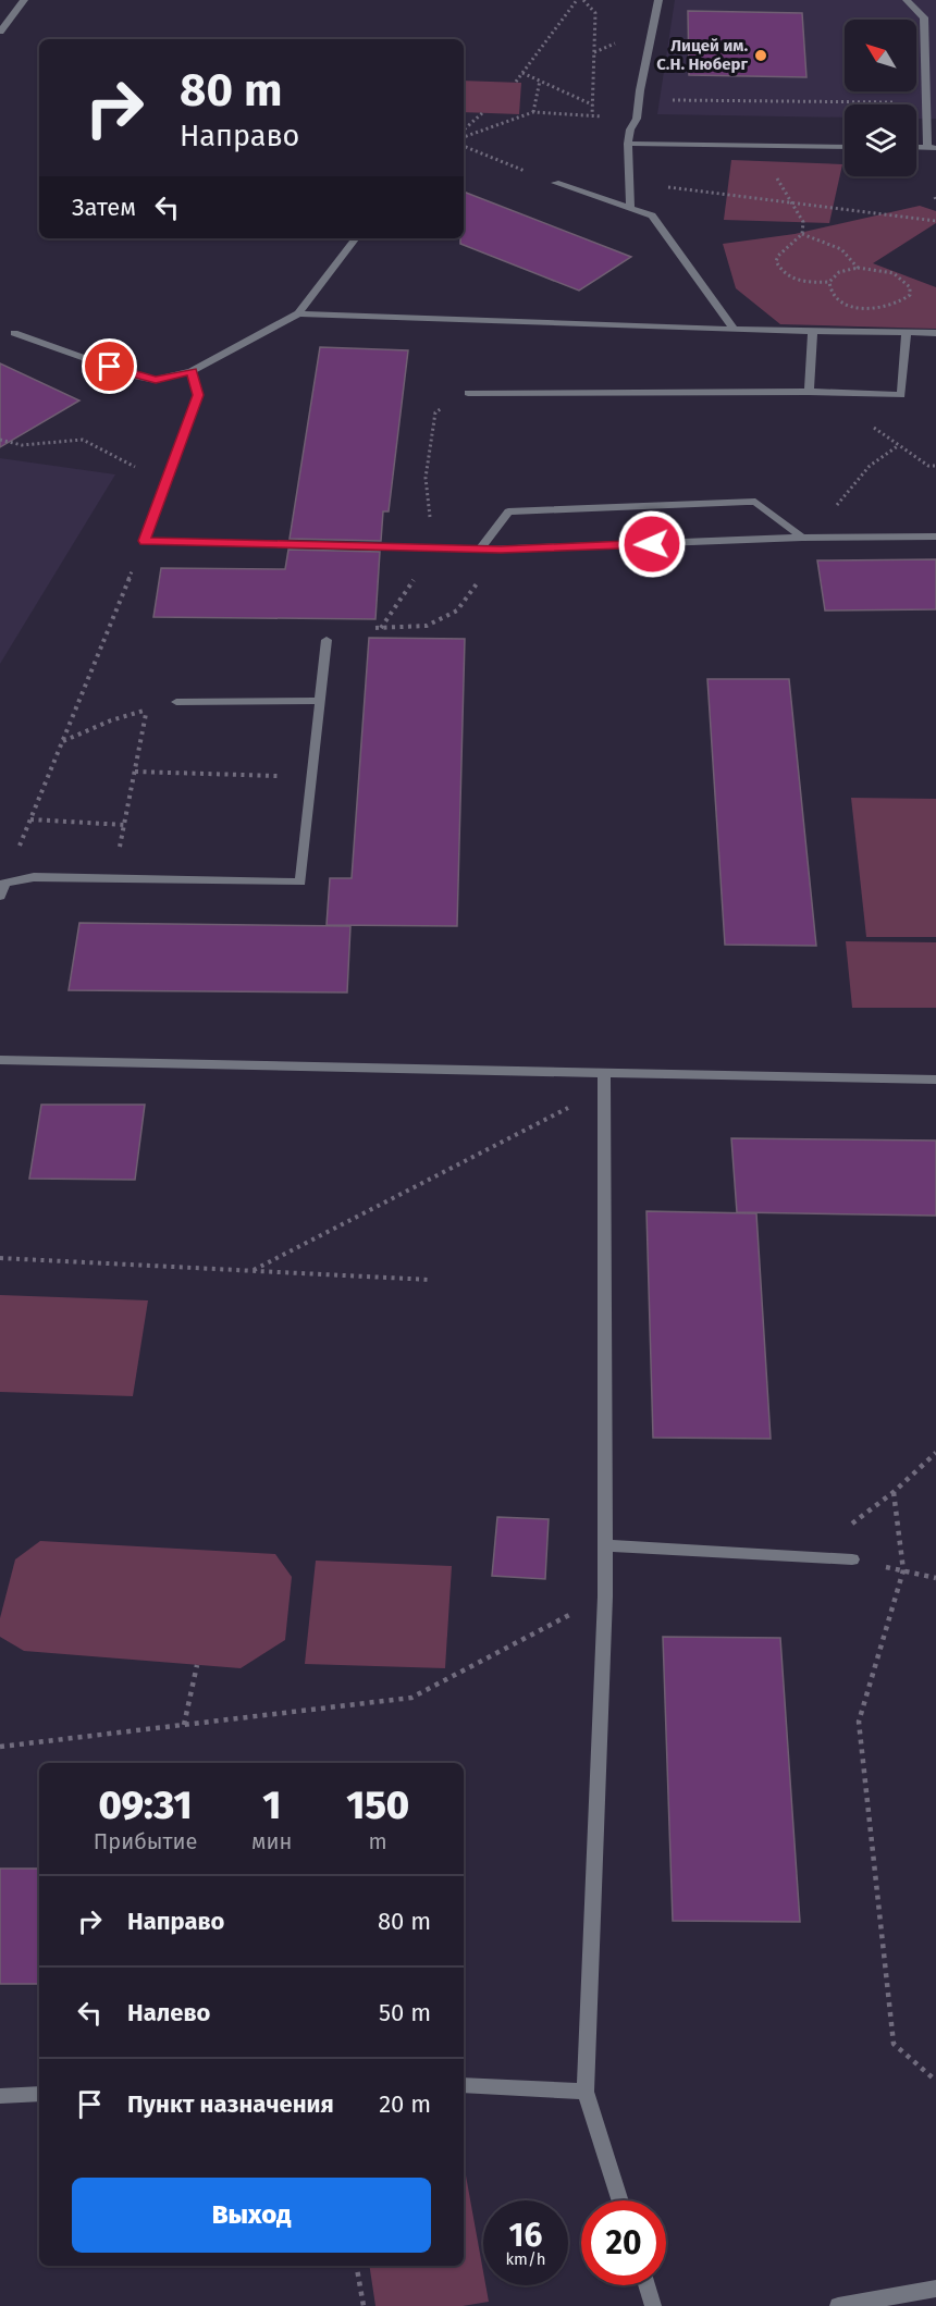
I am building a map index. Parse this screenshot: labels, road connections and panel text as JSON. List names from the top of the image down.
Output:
{
  "places": ["Лицей им. С.Н. Нюберг"],
  "north": "top left",
  "page": {
    "turn": ["80 m", "Направо"],
    "then": "Затем",
    "eta": [
      "09:31",
      "Прибытие",
      "1",
      "мин",
      "150",
      "m"
    ],
    "list": [
      {
        "name": "Направо",
        "value": "80 m"
      },
      {
        "name": "Налево",
        "value": "50 m"
      },
      {
        "name": "Пункт назначения",
        "value": "20 m"
      }
    ],
    "buttons": "Выход",
    "speed": "16 km/h",
    "limit": "20"
  }
}
